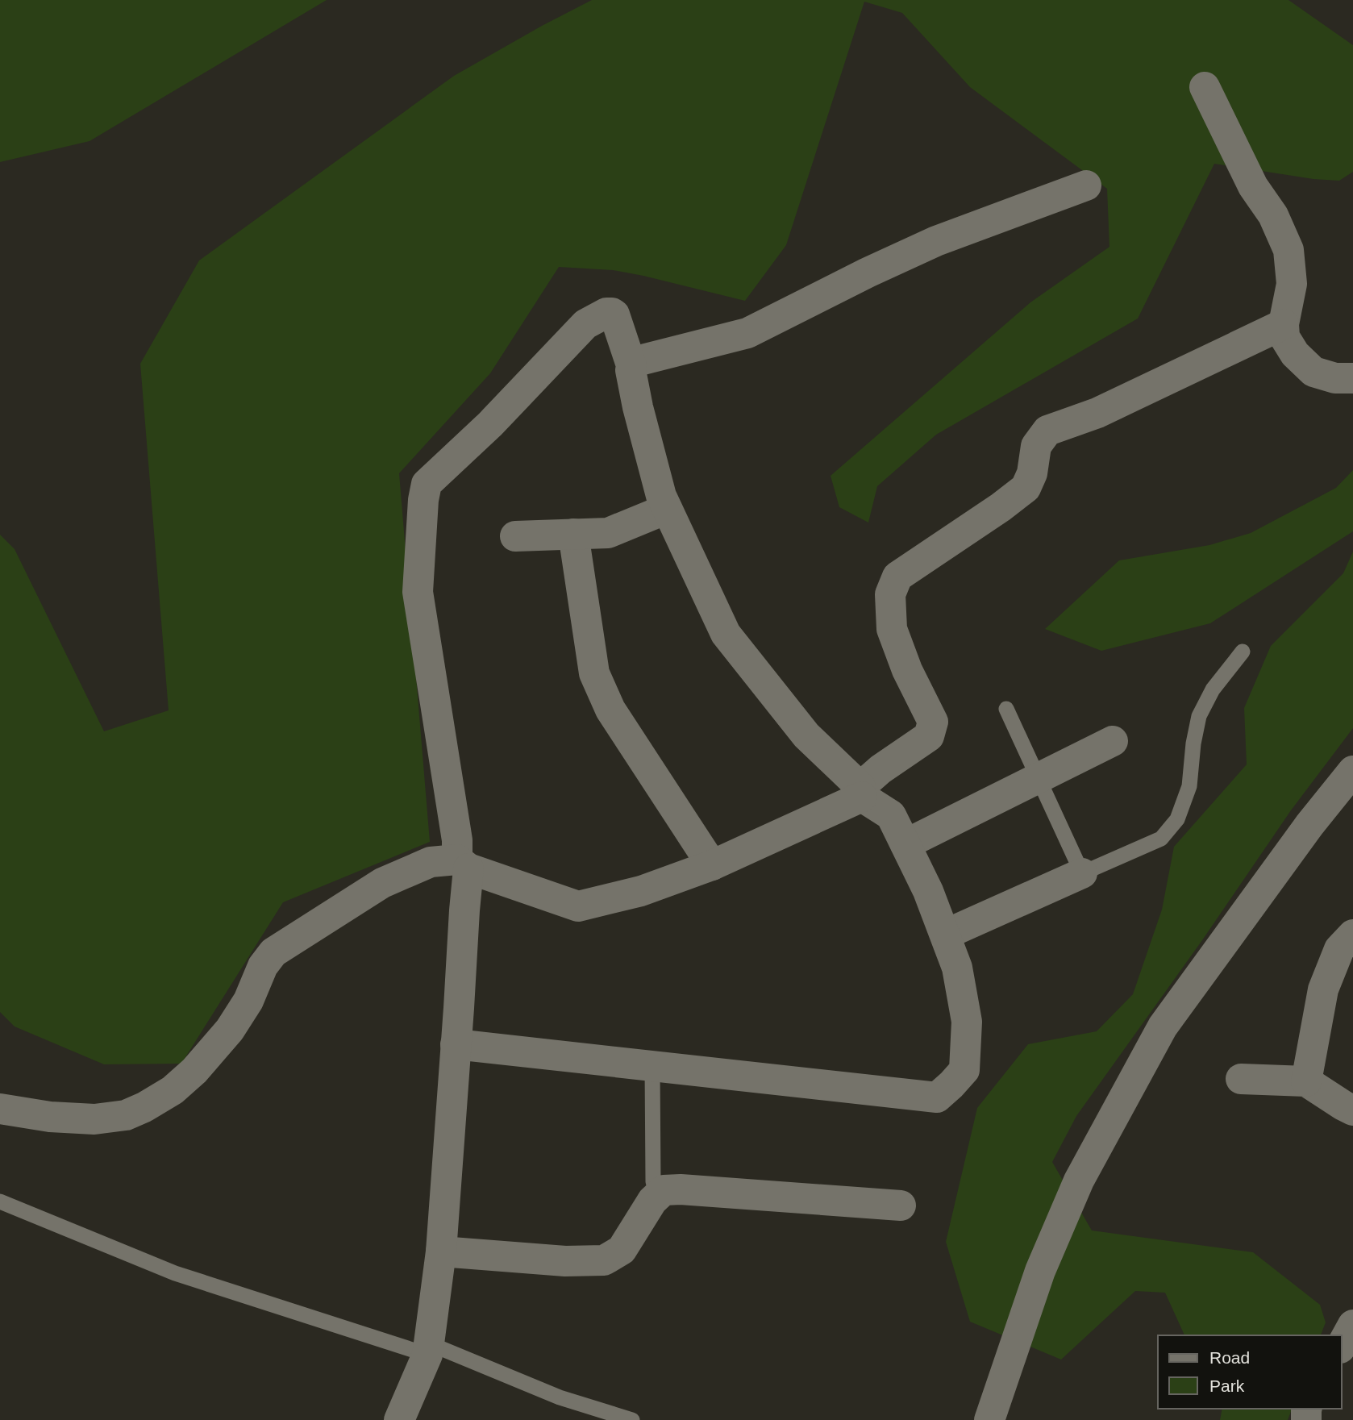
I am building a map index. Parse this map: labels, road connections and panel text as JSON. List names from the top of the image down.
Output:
{
  "legend": ["Road", "Park"]
}
